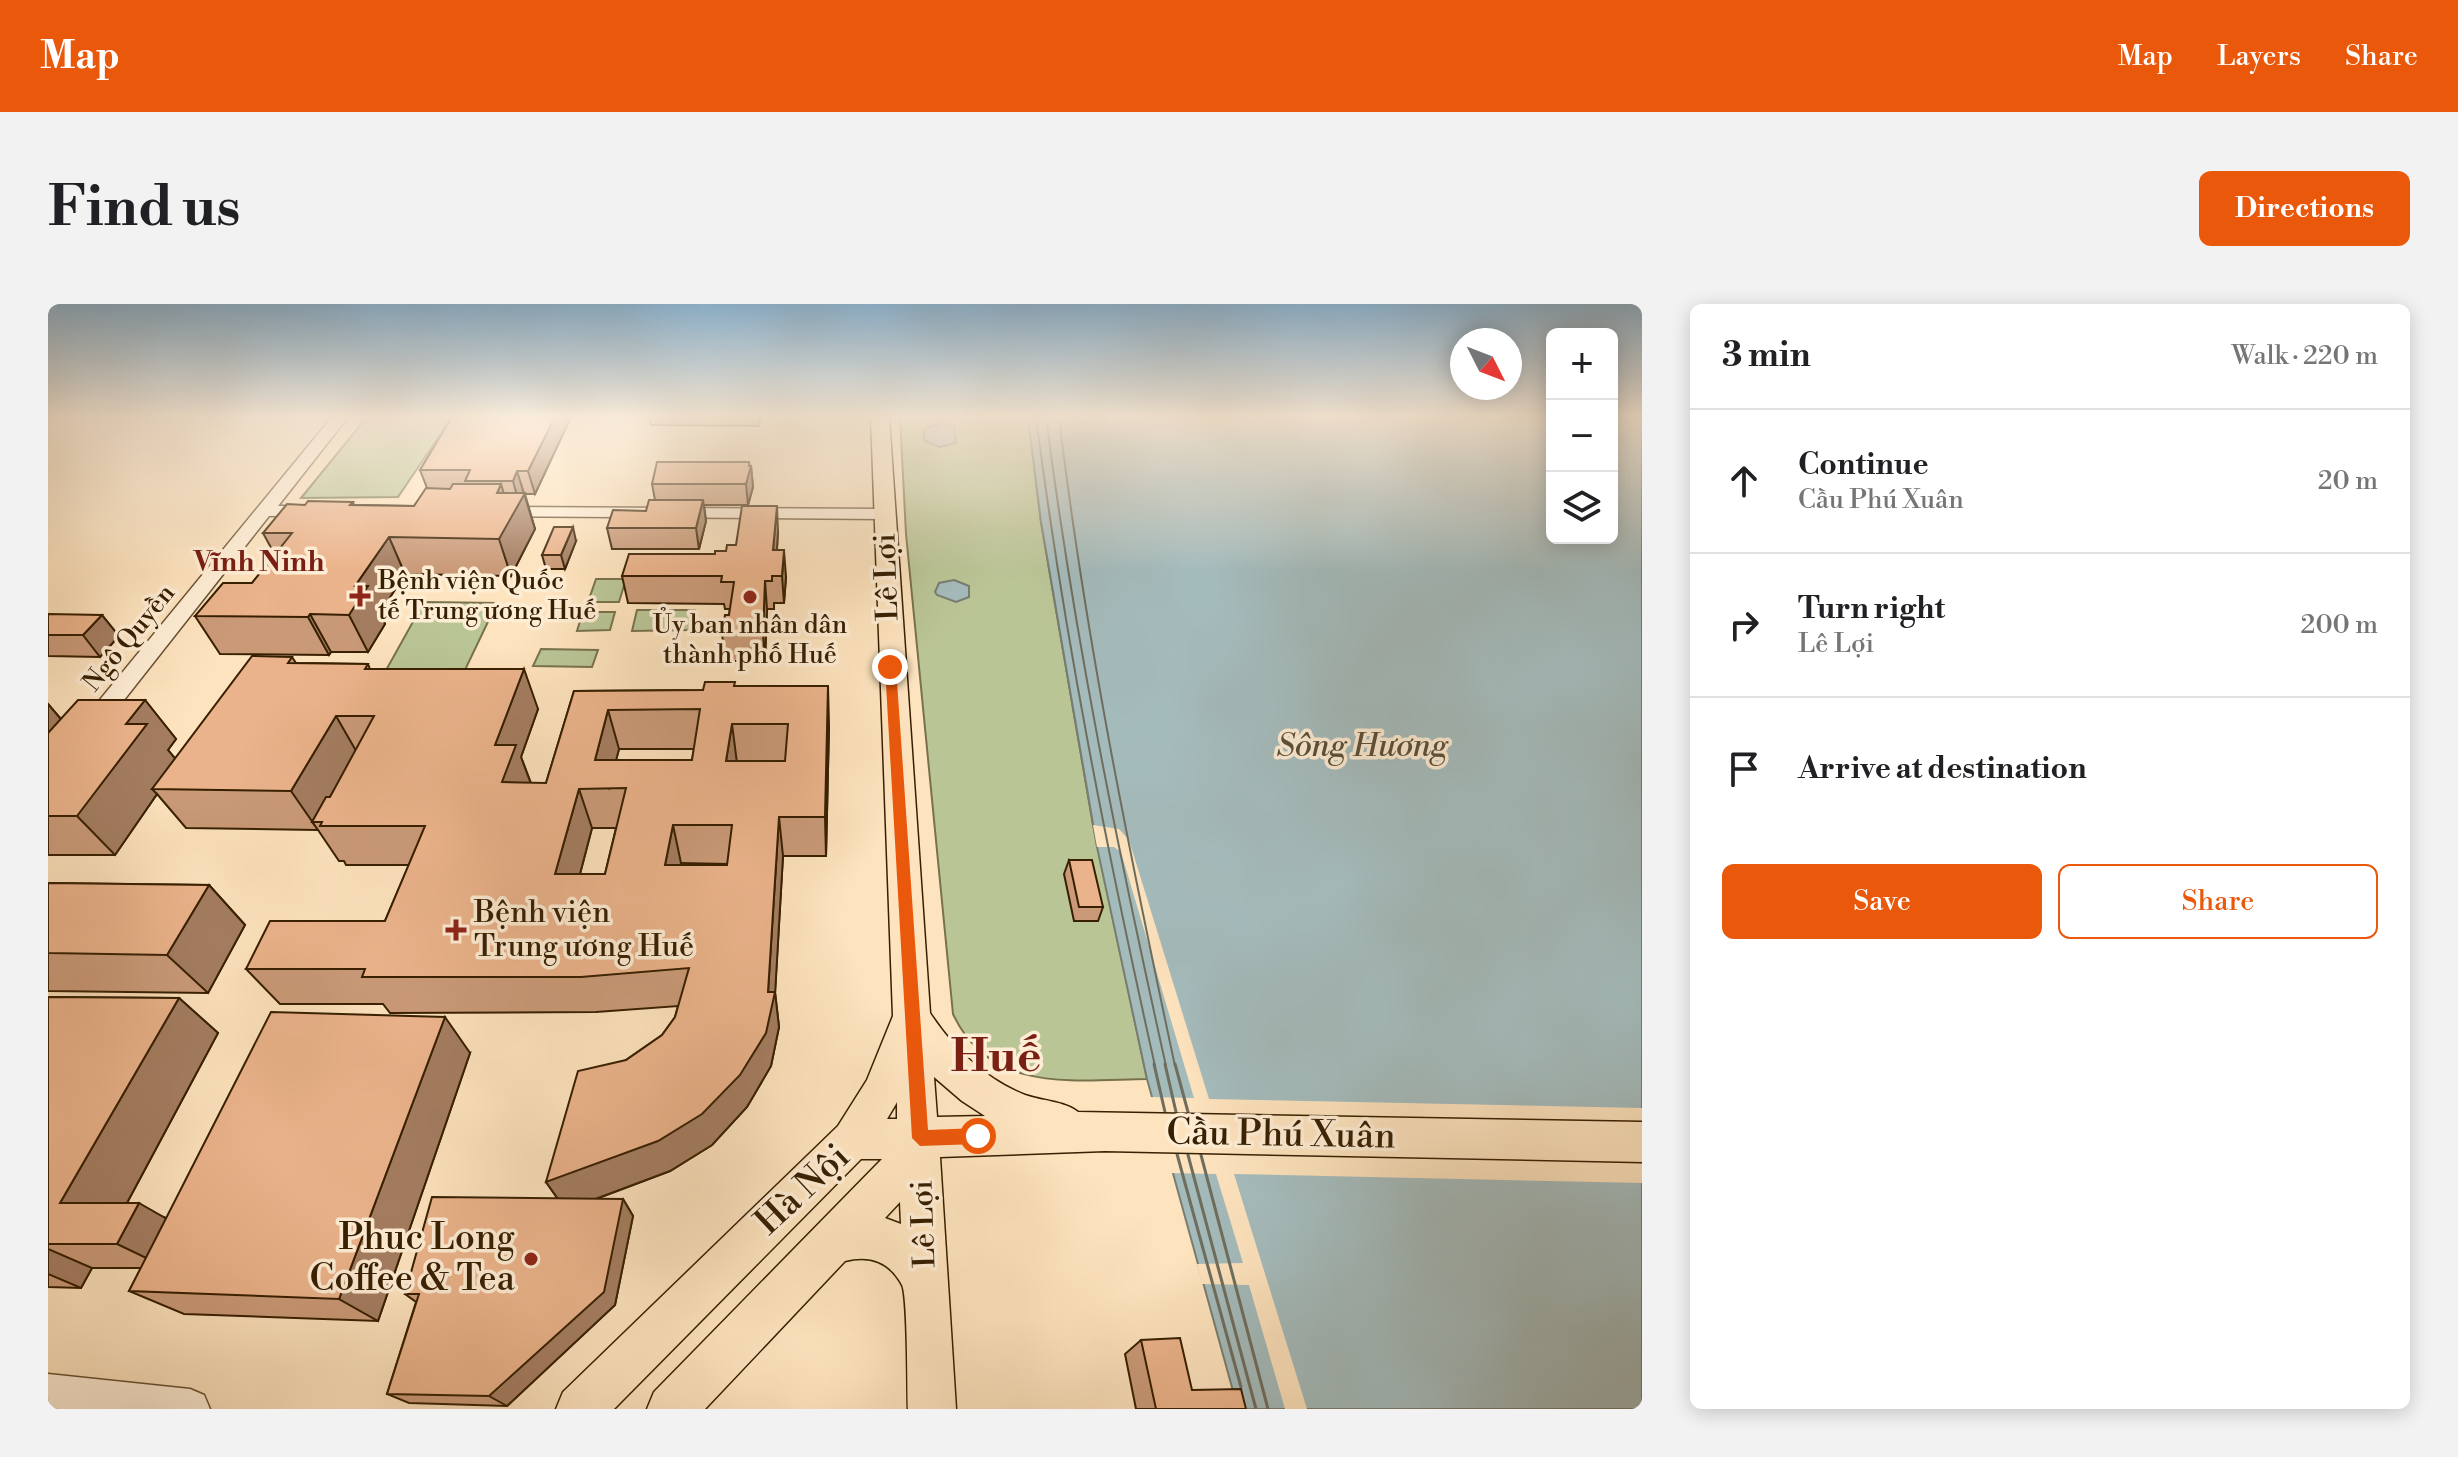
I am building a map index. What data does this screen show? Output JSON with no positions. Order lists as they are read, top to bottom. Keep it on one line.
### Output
{"streets":{"main road":["Lê Lợi","Cầu Phú Xuân","Hà Nội"],"street":["Ngô Quyền"]},"crossings":[["Lê Lợi","Cầu Phú Xuân"],["Lê Lợi","Hà Nội"],["Cầu Phú Xuân","Hà Nội"]],"districts":["Vĩnh Ninh","Huế"],"water":["Sông Hương"],"places":{"health":["Bệnh viện Quốc tế Trung ương Huế","Bệnh viện Trung ương Huế"],"other":["Ủy ban nhân dân thành phố Huế","Phuc Long Coffee & Tea"]},"north":"bottom right","page":{"header":"Map","nav":["Map","Layers","Share"],"buttons":["Directions",["Save","Share"]],"title":"Find us","heading":["3 min","Walk · 220 m"],"map_buttons":["+","−"],"list":[["Continue","Cầu Phú Xuân","20 m"],["Turn right","Lê Lợi","200 m"],"Arrive at destination"]}}
